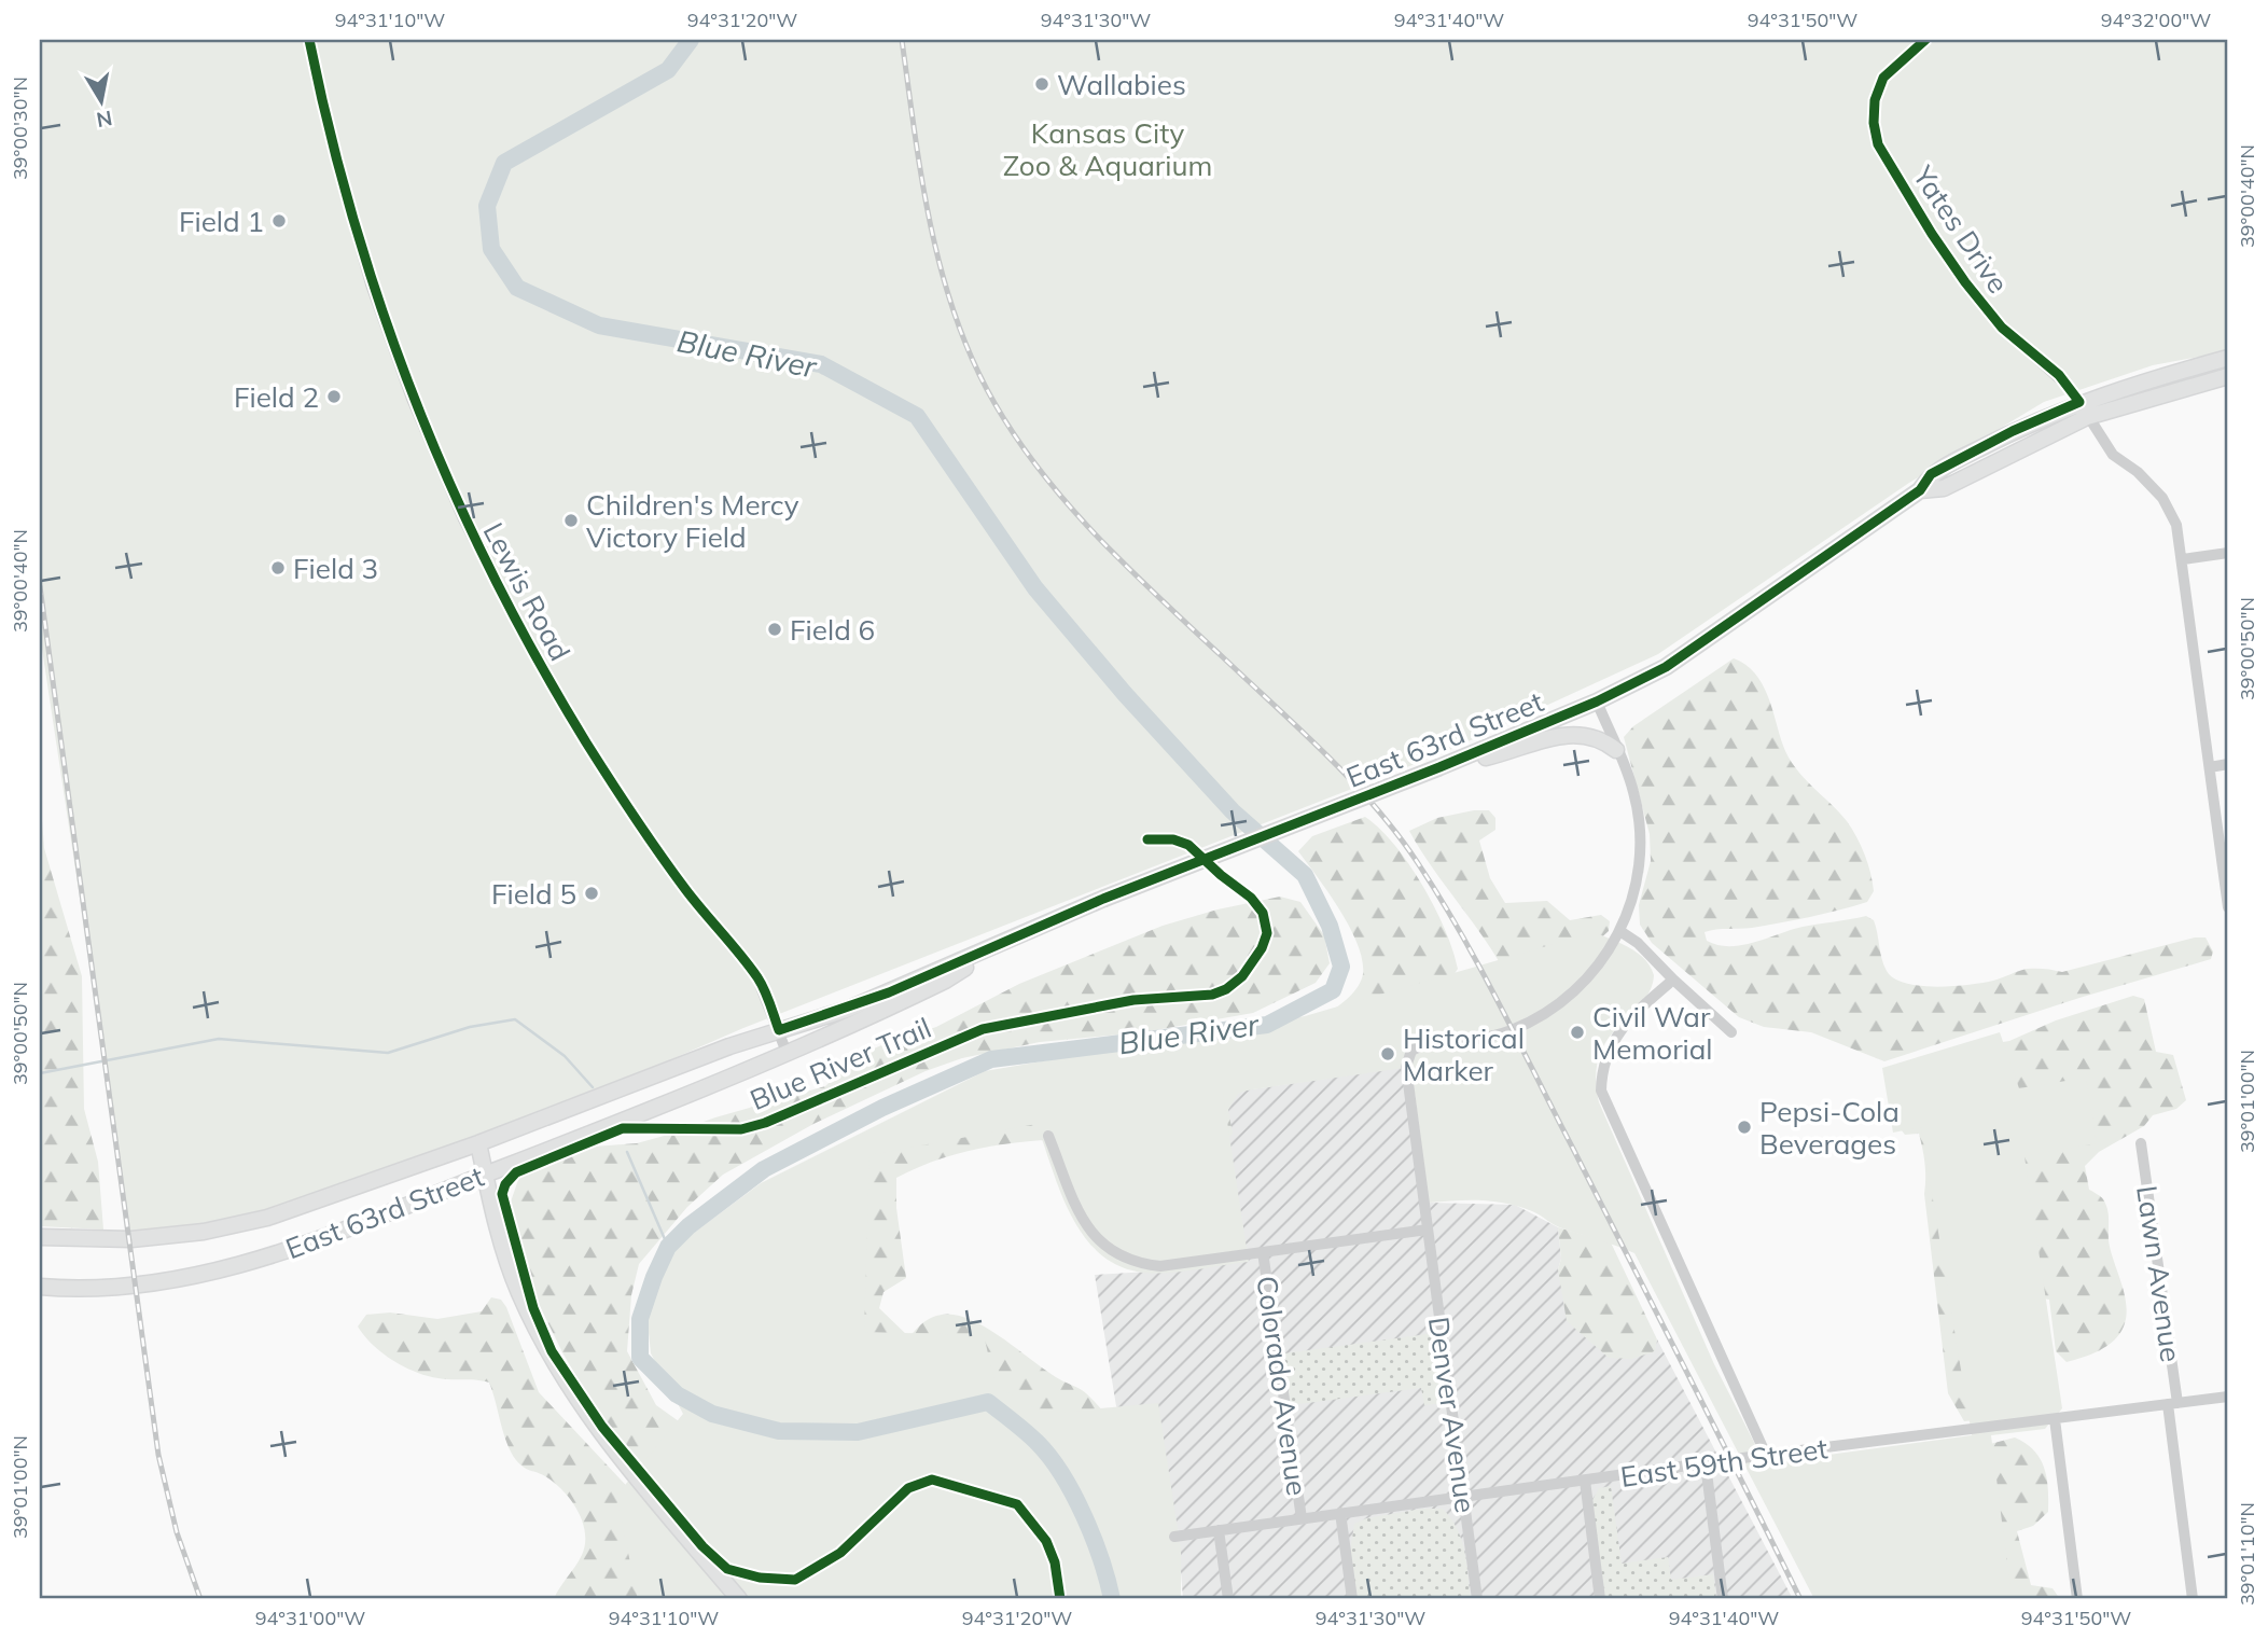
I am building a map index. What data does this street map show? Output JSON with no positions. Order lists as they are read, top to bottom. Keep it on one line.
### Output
{"streets":{"main road":["East 63rd Street"],"street":["Yates Drive","Lewis Road","Lawn Avenue","Colorado Avenue","Denver Avenue","East 59th Street"],"cycle path":["Blue River Trail"]},"crossings":[["Yates Drive","East 63rd Street"],["Lewis Road","East 63rd Street"],["Lawn Avenue","East 59th Street"],["Colorado Avenue","East 59th Street"],["Denver Avenue","East 59th Street"]],"water":["Blue River"],"parks":["Kansas City Zoo & Aquarium"],"places":["Wallabies","Field 1","Field 2","Children's Mercy Victory Field","Field 3","Field 6","Field 5","Civil War Memorial","Historical Marker","Pepsi-Cola Beverages"],"north":"bottom","coordinates":["94°31'10\"W","94°31'20\"W","94°31'30\"W","94°31'40\"W","94°31'50\"W","94°32'00\"W","39°00'30\"N","39°00'40\"N","39°00'50\"N","39°01'00\"N","39°01'10\"N","94°31'00\"W"]}
